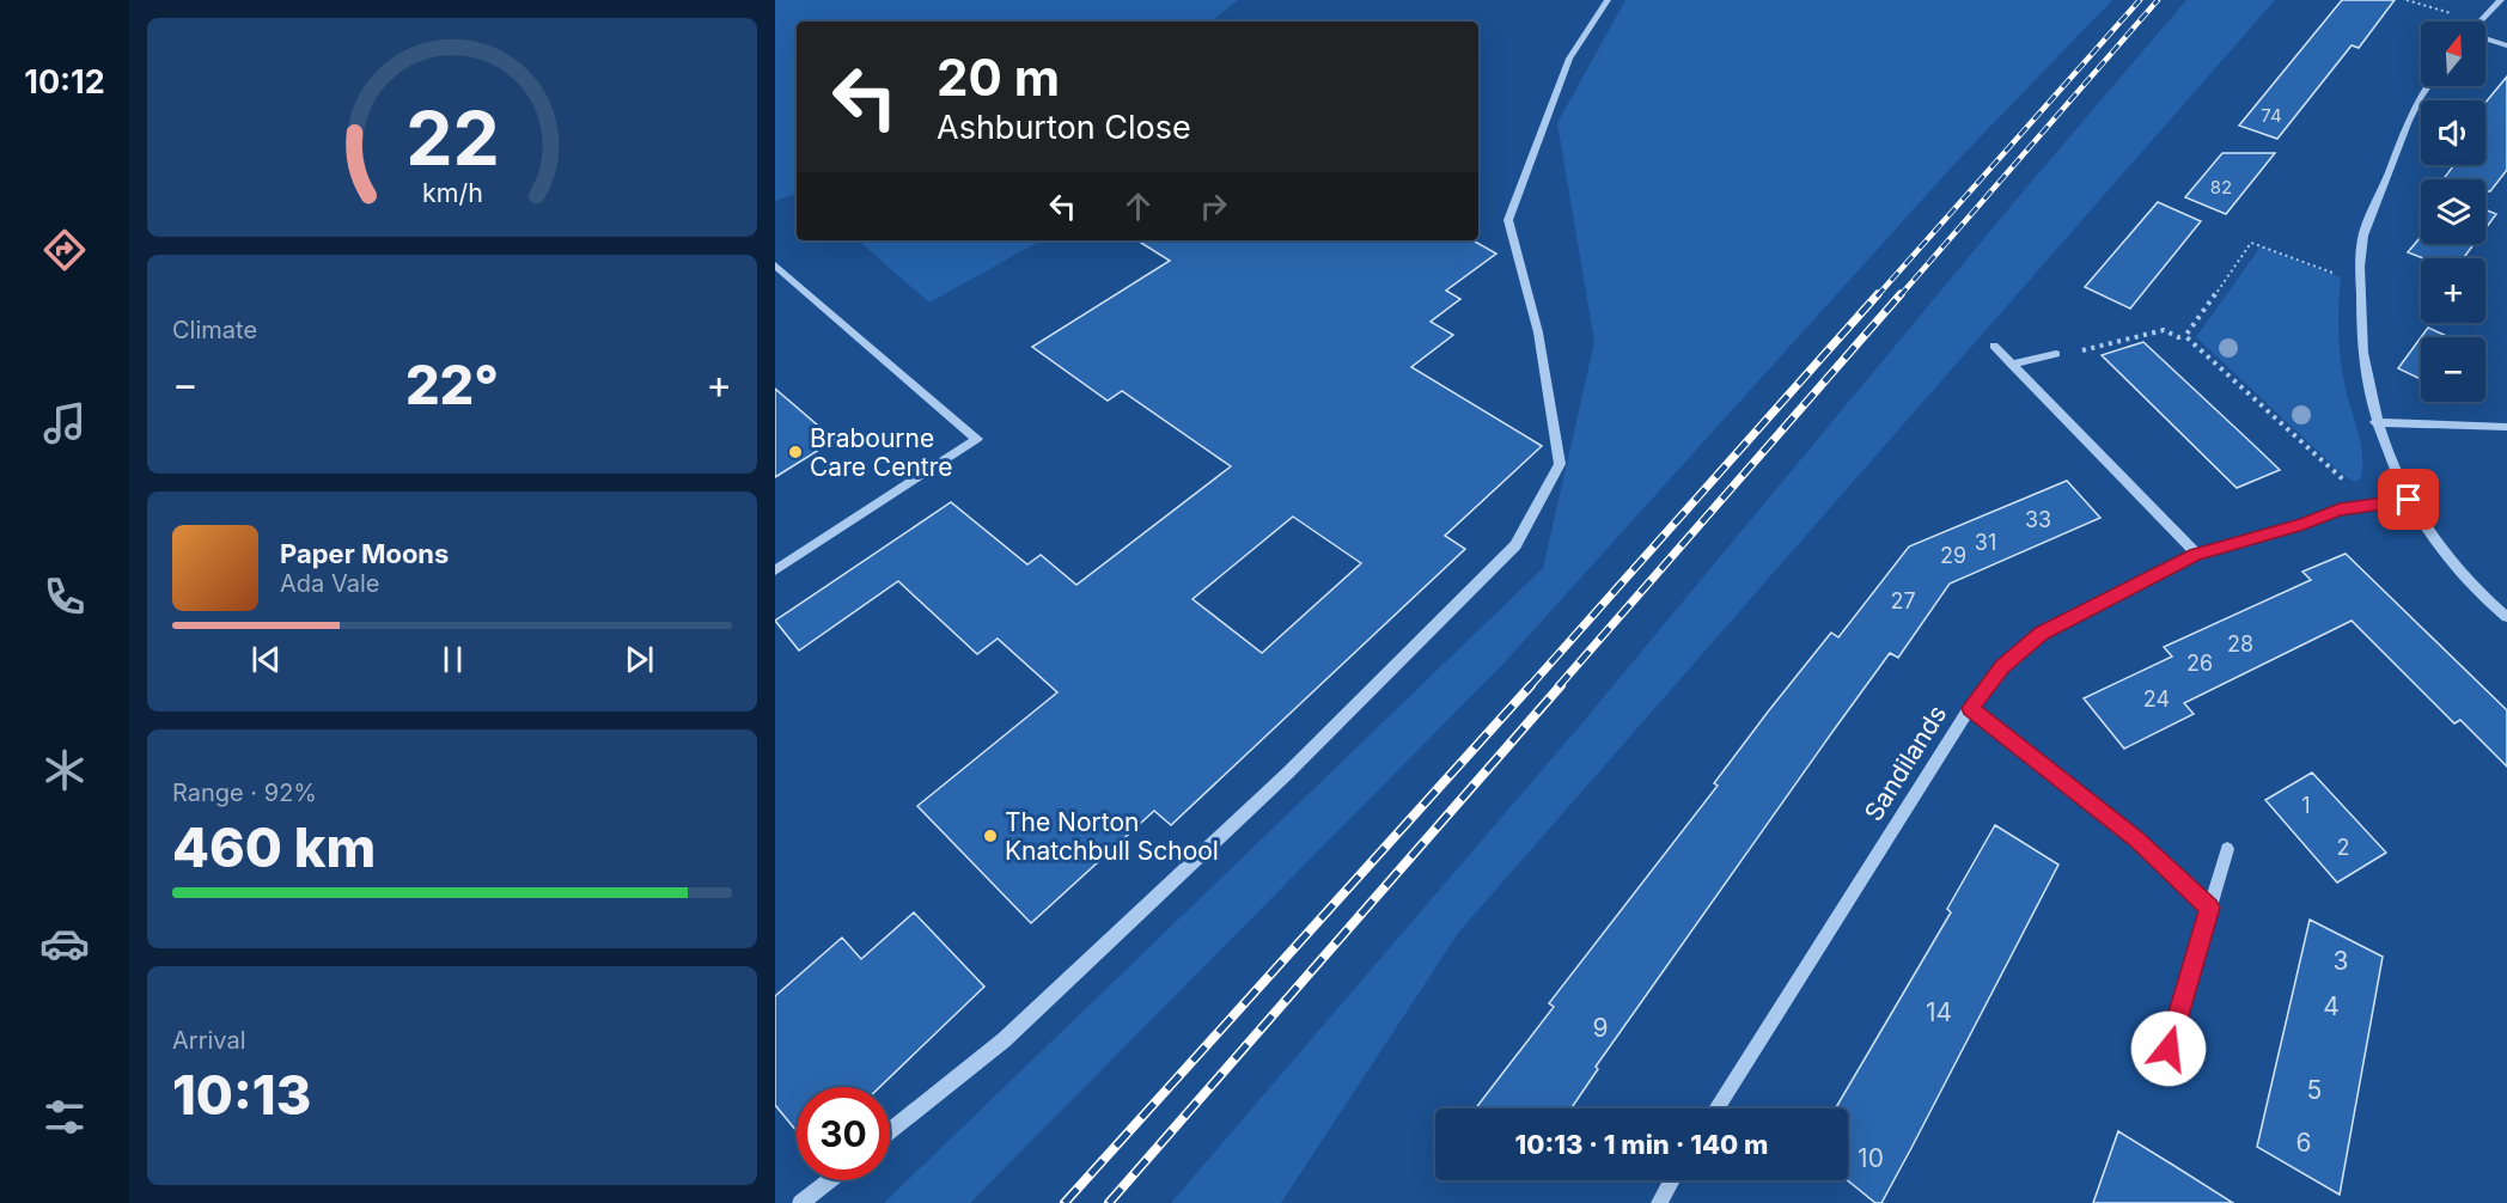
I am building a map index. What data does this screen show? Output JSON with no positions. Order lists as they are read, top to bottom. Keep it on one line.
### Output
{"streets":{"street":["Sandilands"]},"places":["Brabourne Care Centre","The Norton Knatchbull School"],"house_numbers":["74","82","33","31","29","27","28","26","24","1","2","3","4","14","9","5","6","10"],"north":"top","page":{"tabs":"10:12","map_buttons":["+","−"],"turn":["20 m","Ashburton Close"],"tile":["Climate",["Range · 92%","460 km"],["Arrival","10:13"]],"heat":["−","22°","+"],"song":["Paper Moons","Ada Vale"],"limit":"30","trip":"10:13 · 1 min · 140 m","gauge":["22","km/h"]}}
